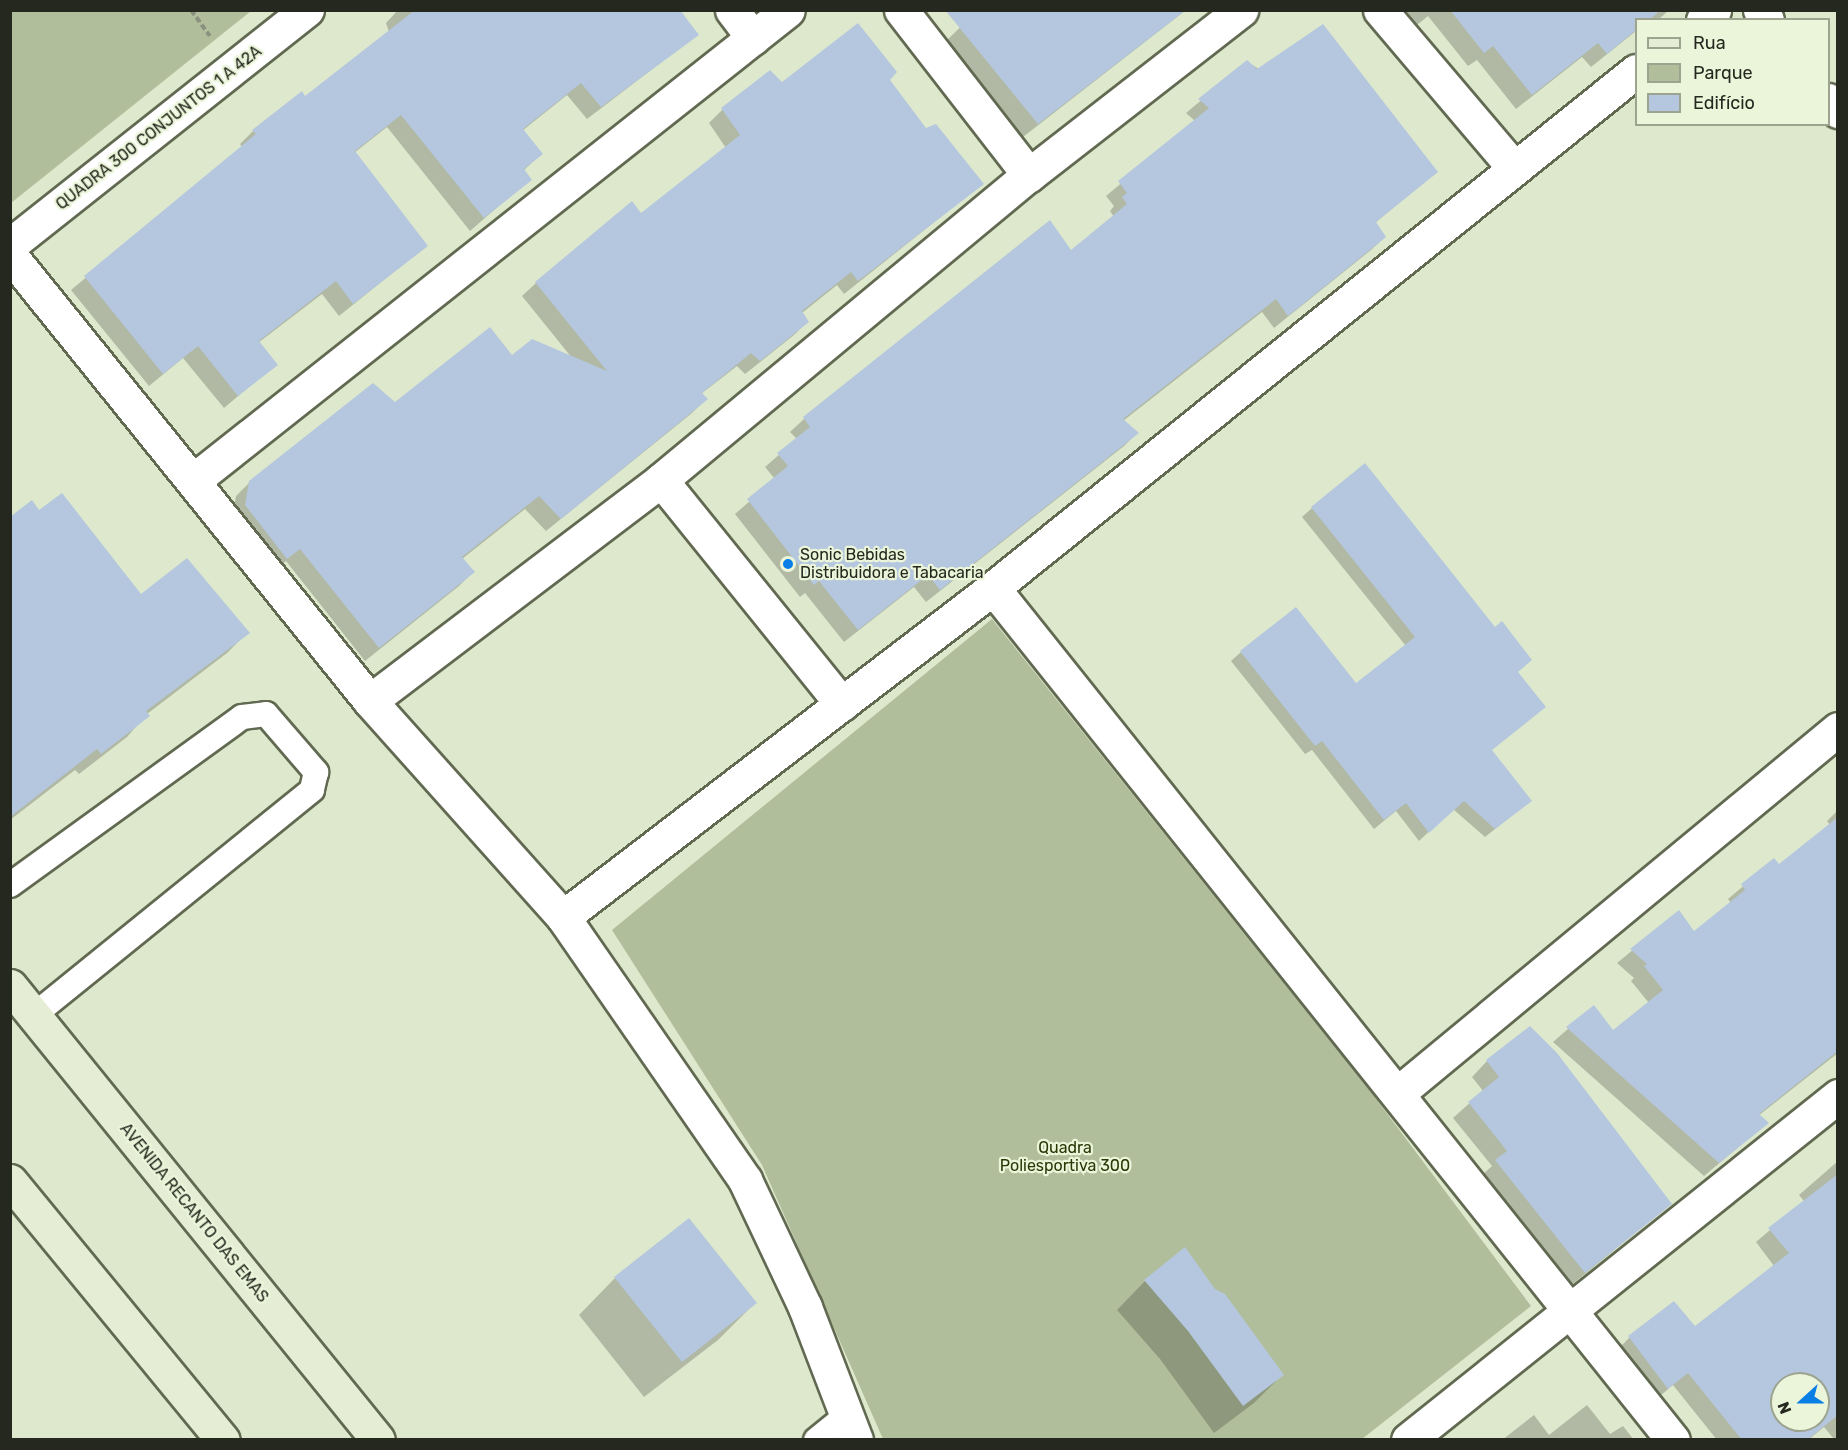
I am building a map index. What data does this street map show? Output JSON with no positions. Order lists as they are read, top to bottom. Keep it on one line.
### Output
{"streets":{"main road":["AVENIDA RECANTO DAS EMAS"],"street":["QUADRA 300 CONJUNTOS 1 A 42A"]},"parks":["Quadra Poliesportiva 300"],"places":["Sonic Bebidas Distribuidora e Tabacaria"],"legend":["Rua","Parque","Edifício"],"north":"left"}
